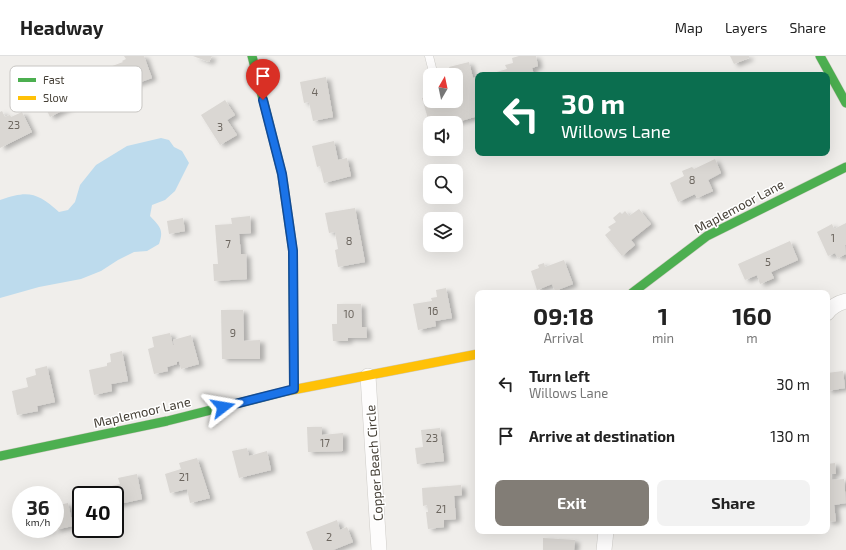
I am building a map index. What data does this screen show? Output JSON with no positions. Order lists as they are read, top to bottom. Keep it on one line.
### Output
{"streets":{"street":["Maplemoor Lane","Copper Beach Circle"]},"crossings":[["Maplemoor Lane","Copper Beach Circle"]],"house_numbers":["4","23","3","8","1","8","7","5","16","10","9","23","17","21","21","2"],"legend":["Fast","Slow"],"north":"top","page":{"header":"Headway","nav":["Map","Layers","Share"],"turn":["30 m","Willows Lane"],"eta":["09:18","Arrival","1","min","160","m"],"list":[{"name":"Turn left","note":"Willows Lane","value":"30 m"},{"name":"Arrive at destination","value":"130 m"}],"buttons":["Exit","Share"],"speed":"36 km/h","limit":"40"}}
